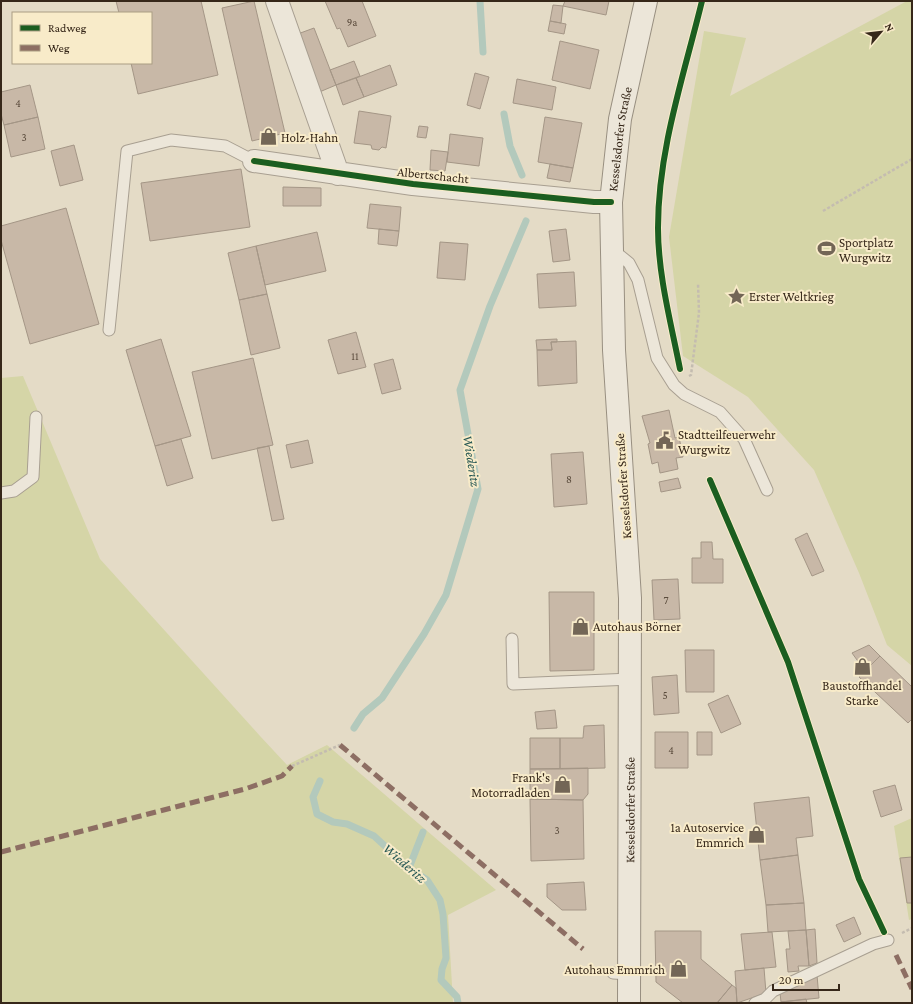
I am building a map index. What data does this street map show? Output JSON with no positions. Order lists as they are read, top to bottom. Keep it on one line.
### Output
{"streets":{"main road":["Kesselsdorfer Straße","Albertschacht"]},"crossings":[["Kesselsdorfer Straße","Albertschacht"]],"water":["Wiederitz"],"places":{"shop":["Holz-Hahn","Autohaus Börner","Baustoffhandel Starke","Frank's Motorradladen","1a Autoservice Emmrich","Autohaus Emmrich"],"sports":["Sportplatz Wurgwitz"],"place":["Erster Weltkrieg"],"public building":["Stadtteilfeuerwehr Wurgwitz"]},"house_numbers":["9a","4","3","11","8","7","5","4","3"],"legend":["Radweg","Weg"],"scale_bar":"20 m","north":"top right"}
